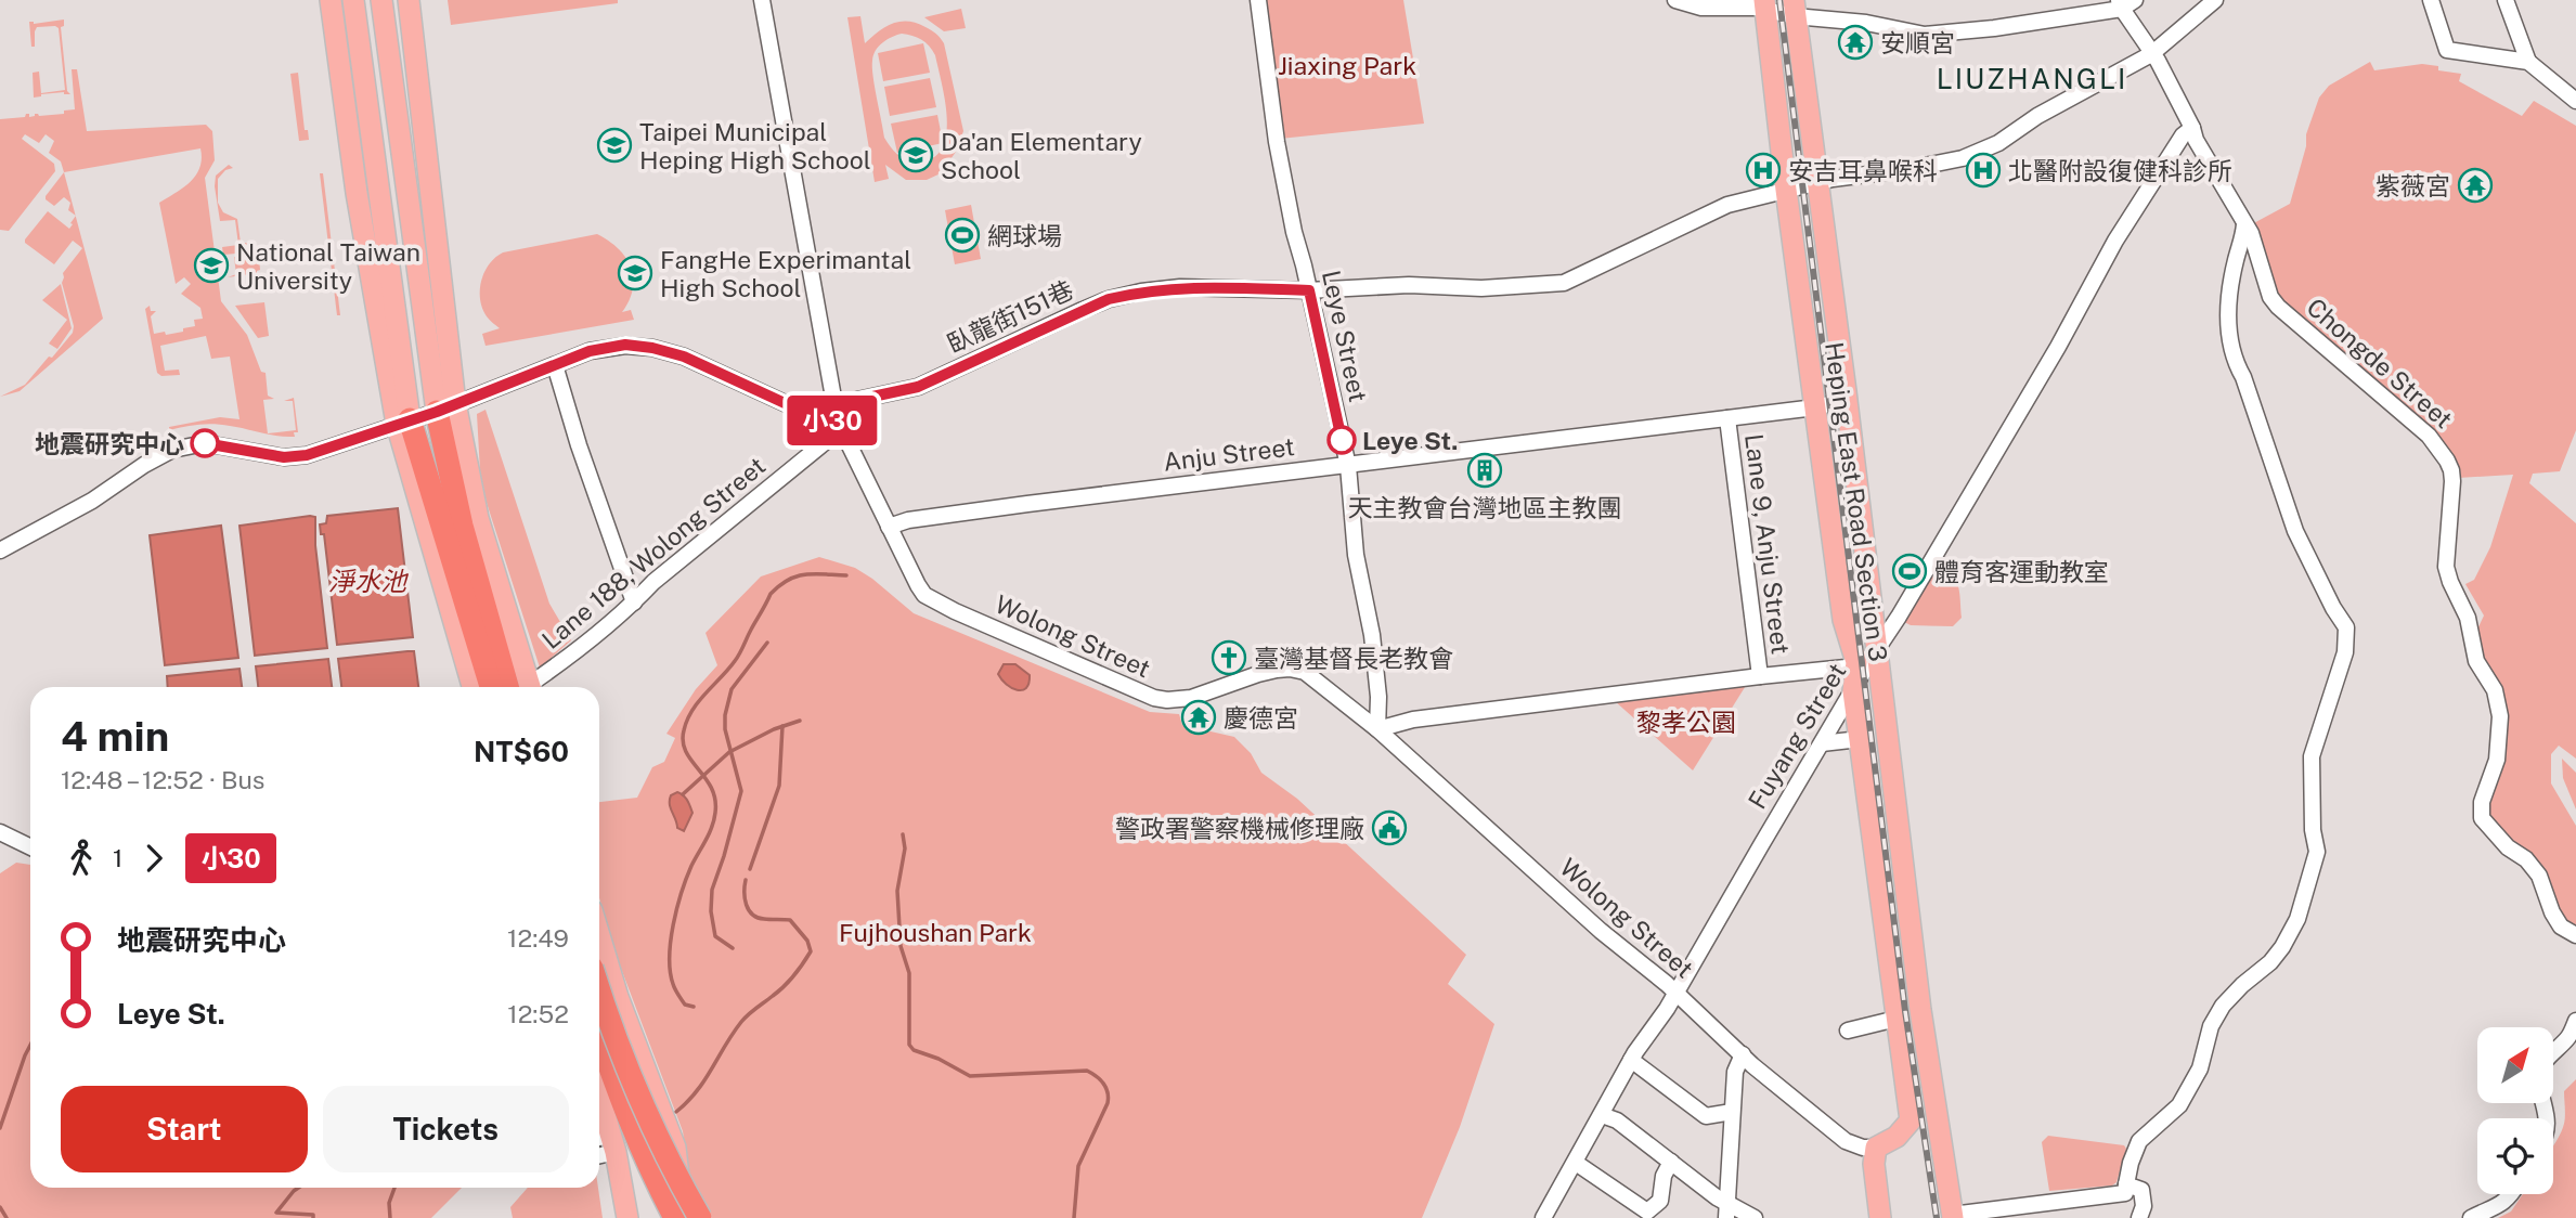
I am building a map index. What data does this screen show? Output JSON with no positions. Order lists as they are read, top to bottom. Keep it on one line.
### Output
{"streets":{"main road":["Heping East Road Section 3"],"street":["臥龍街151巷","Leye Street","Chongde Street","Anju Street","Lane 9, Anju Street","Lane 188, Wolong Street","Wolong Street","Fuyang Street"]},"crossings":[["臥龍街151巷","Leye Street"],["臥龍街151巷","Lane 188, Wolong Street"],["臥龍街151巷","Wolong Street"],["Leye Street","Anju Street"],["Leye Street","Wolong Street"],["Chongde Street","Fuyang Street"],["Anju Street","Heping East Road Section 3"],["Anju Street","Lane 9, Anju Street"],["Anju Street","Wolong Street"],["Heping East Road Section 3","Fuyang Street"],["Lane 188, Wolong Street","Wolong Street"],["Wolong Street","Fuyang Street"]],"districts":["LIUZHANGLI"],"water":["淨水池"],"parks":["Jiaxing Park","黎孝公園","Fujhoushan Park"],"places":{"temple":["安順宮","紫薇宮","慶德宮"],"school or university":["Taipei Municipal Heping High School","Da'an Elementary School","National Taiwan University","FangHe Experimantal High School"],"hospital":["安吉耳鼻喉科","北醫附設復健科診所"],"sports":["網球場","體育客運動教室"],"other":["Leye St.","地震研究中心"],"building":["天主教會台灣地區主教團"],"church":["臺灣基督長老教會"],"public building":["警政署警察機械修理廠"]},"lines":["bus line 小30"],"north":"top right","page":{"on_map":"小30","heading":["4 min","12:48 – 12:52 · Bus","NT$60"],"legs":["1","小30"],"list":[{"name":"地震研究中心","value":"12:49"},{"name":"Leye St.","value":"12:52"}],"buttons":["Start","Tickets"]}}
